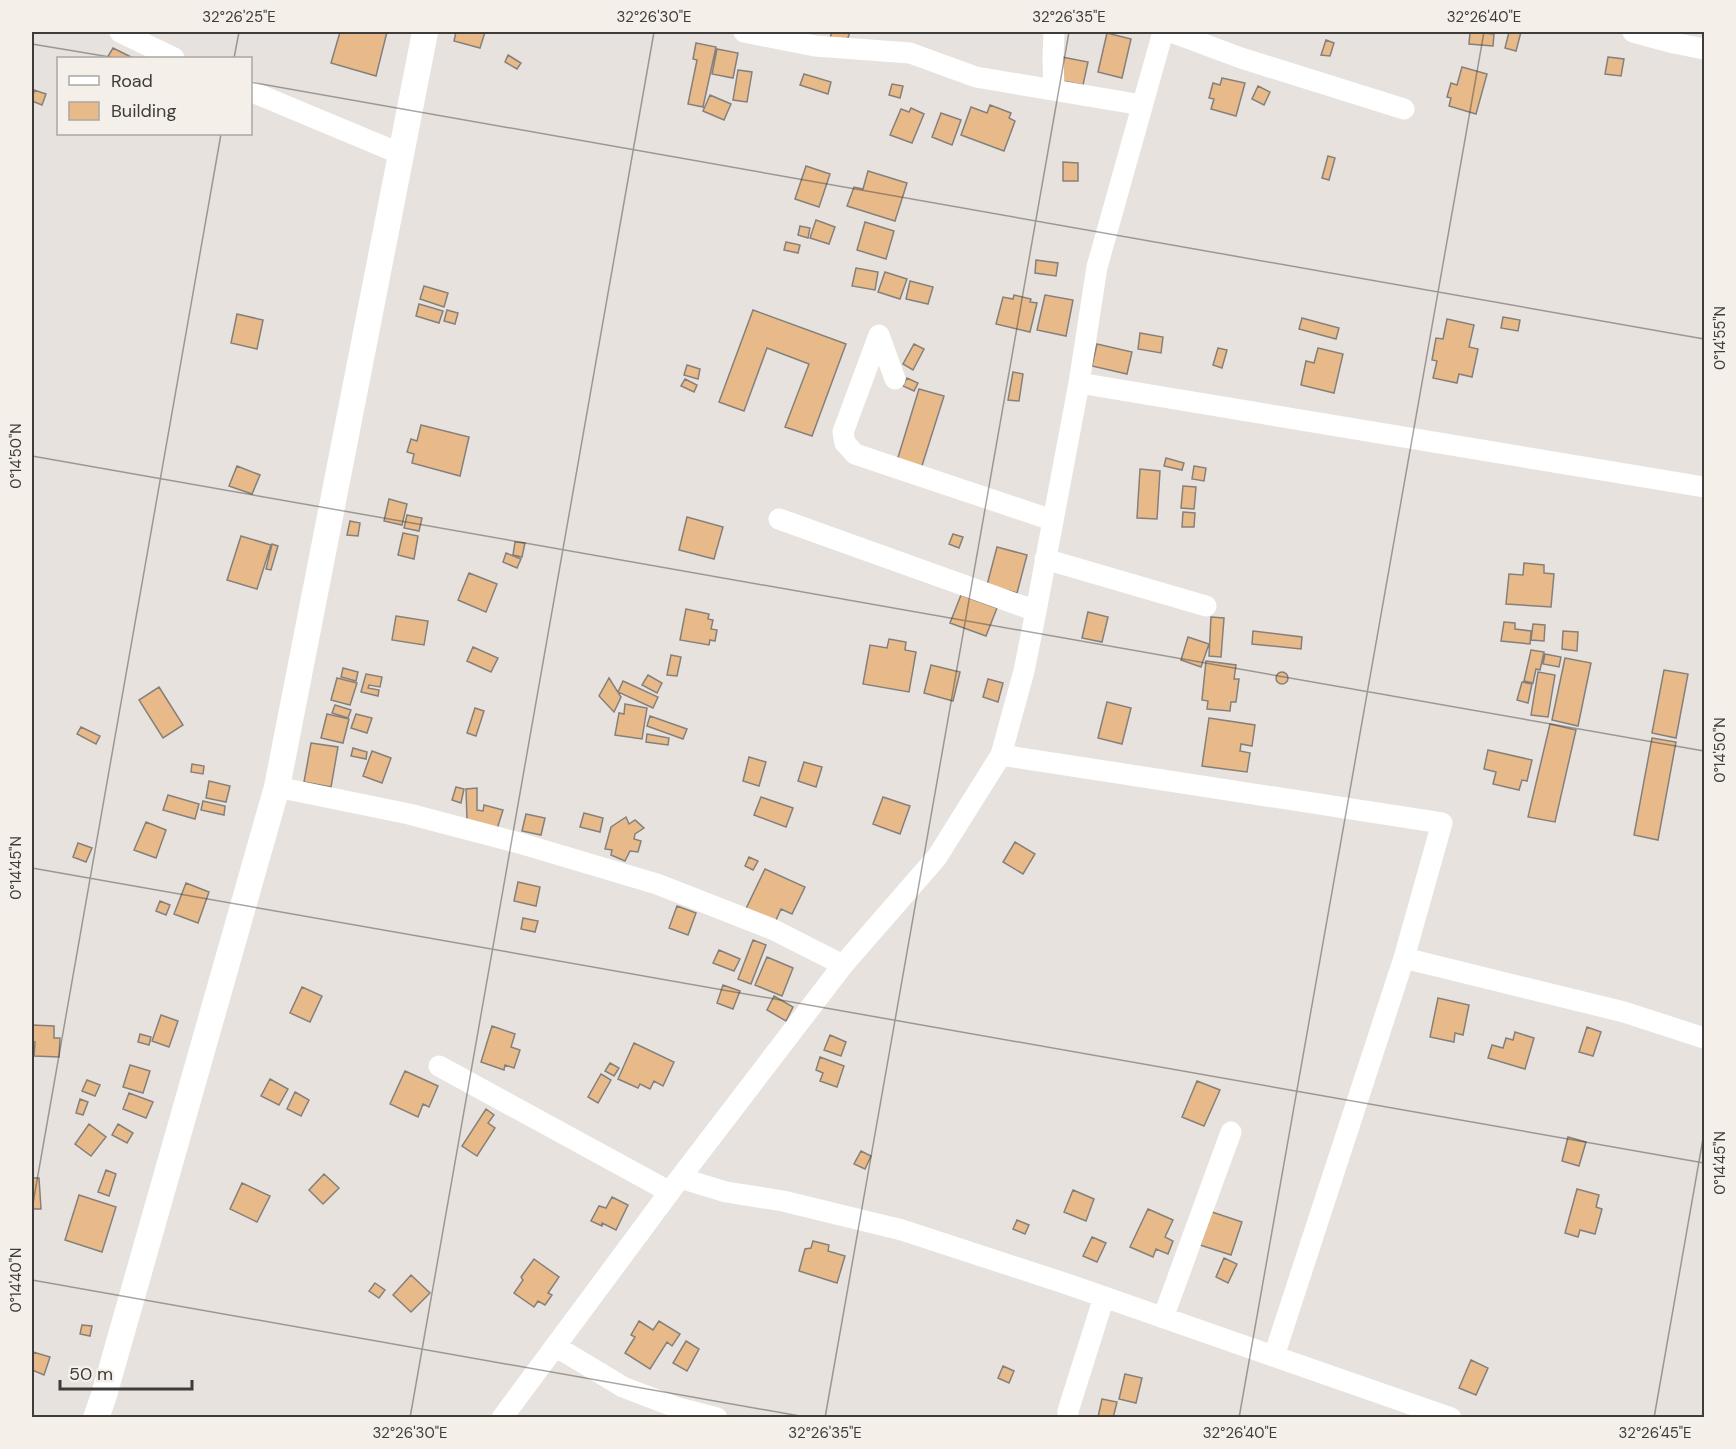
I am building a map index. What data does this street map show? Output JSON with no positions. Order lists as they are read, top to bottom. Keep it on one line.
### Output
{"legend":["Road","Building"],"scale_bar":"50 m","coordinates":["32°26'25\"E","32°26'30\"E","32°26'35\"E","32°26'40\"E","0°14'55\"N","0°14'50\"N","0°14'45\"N","0°14'40\"N","32°26'45\"E"]}
